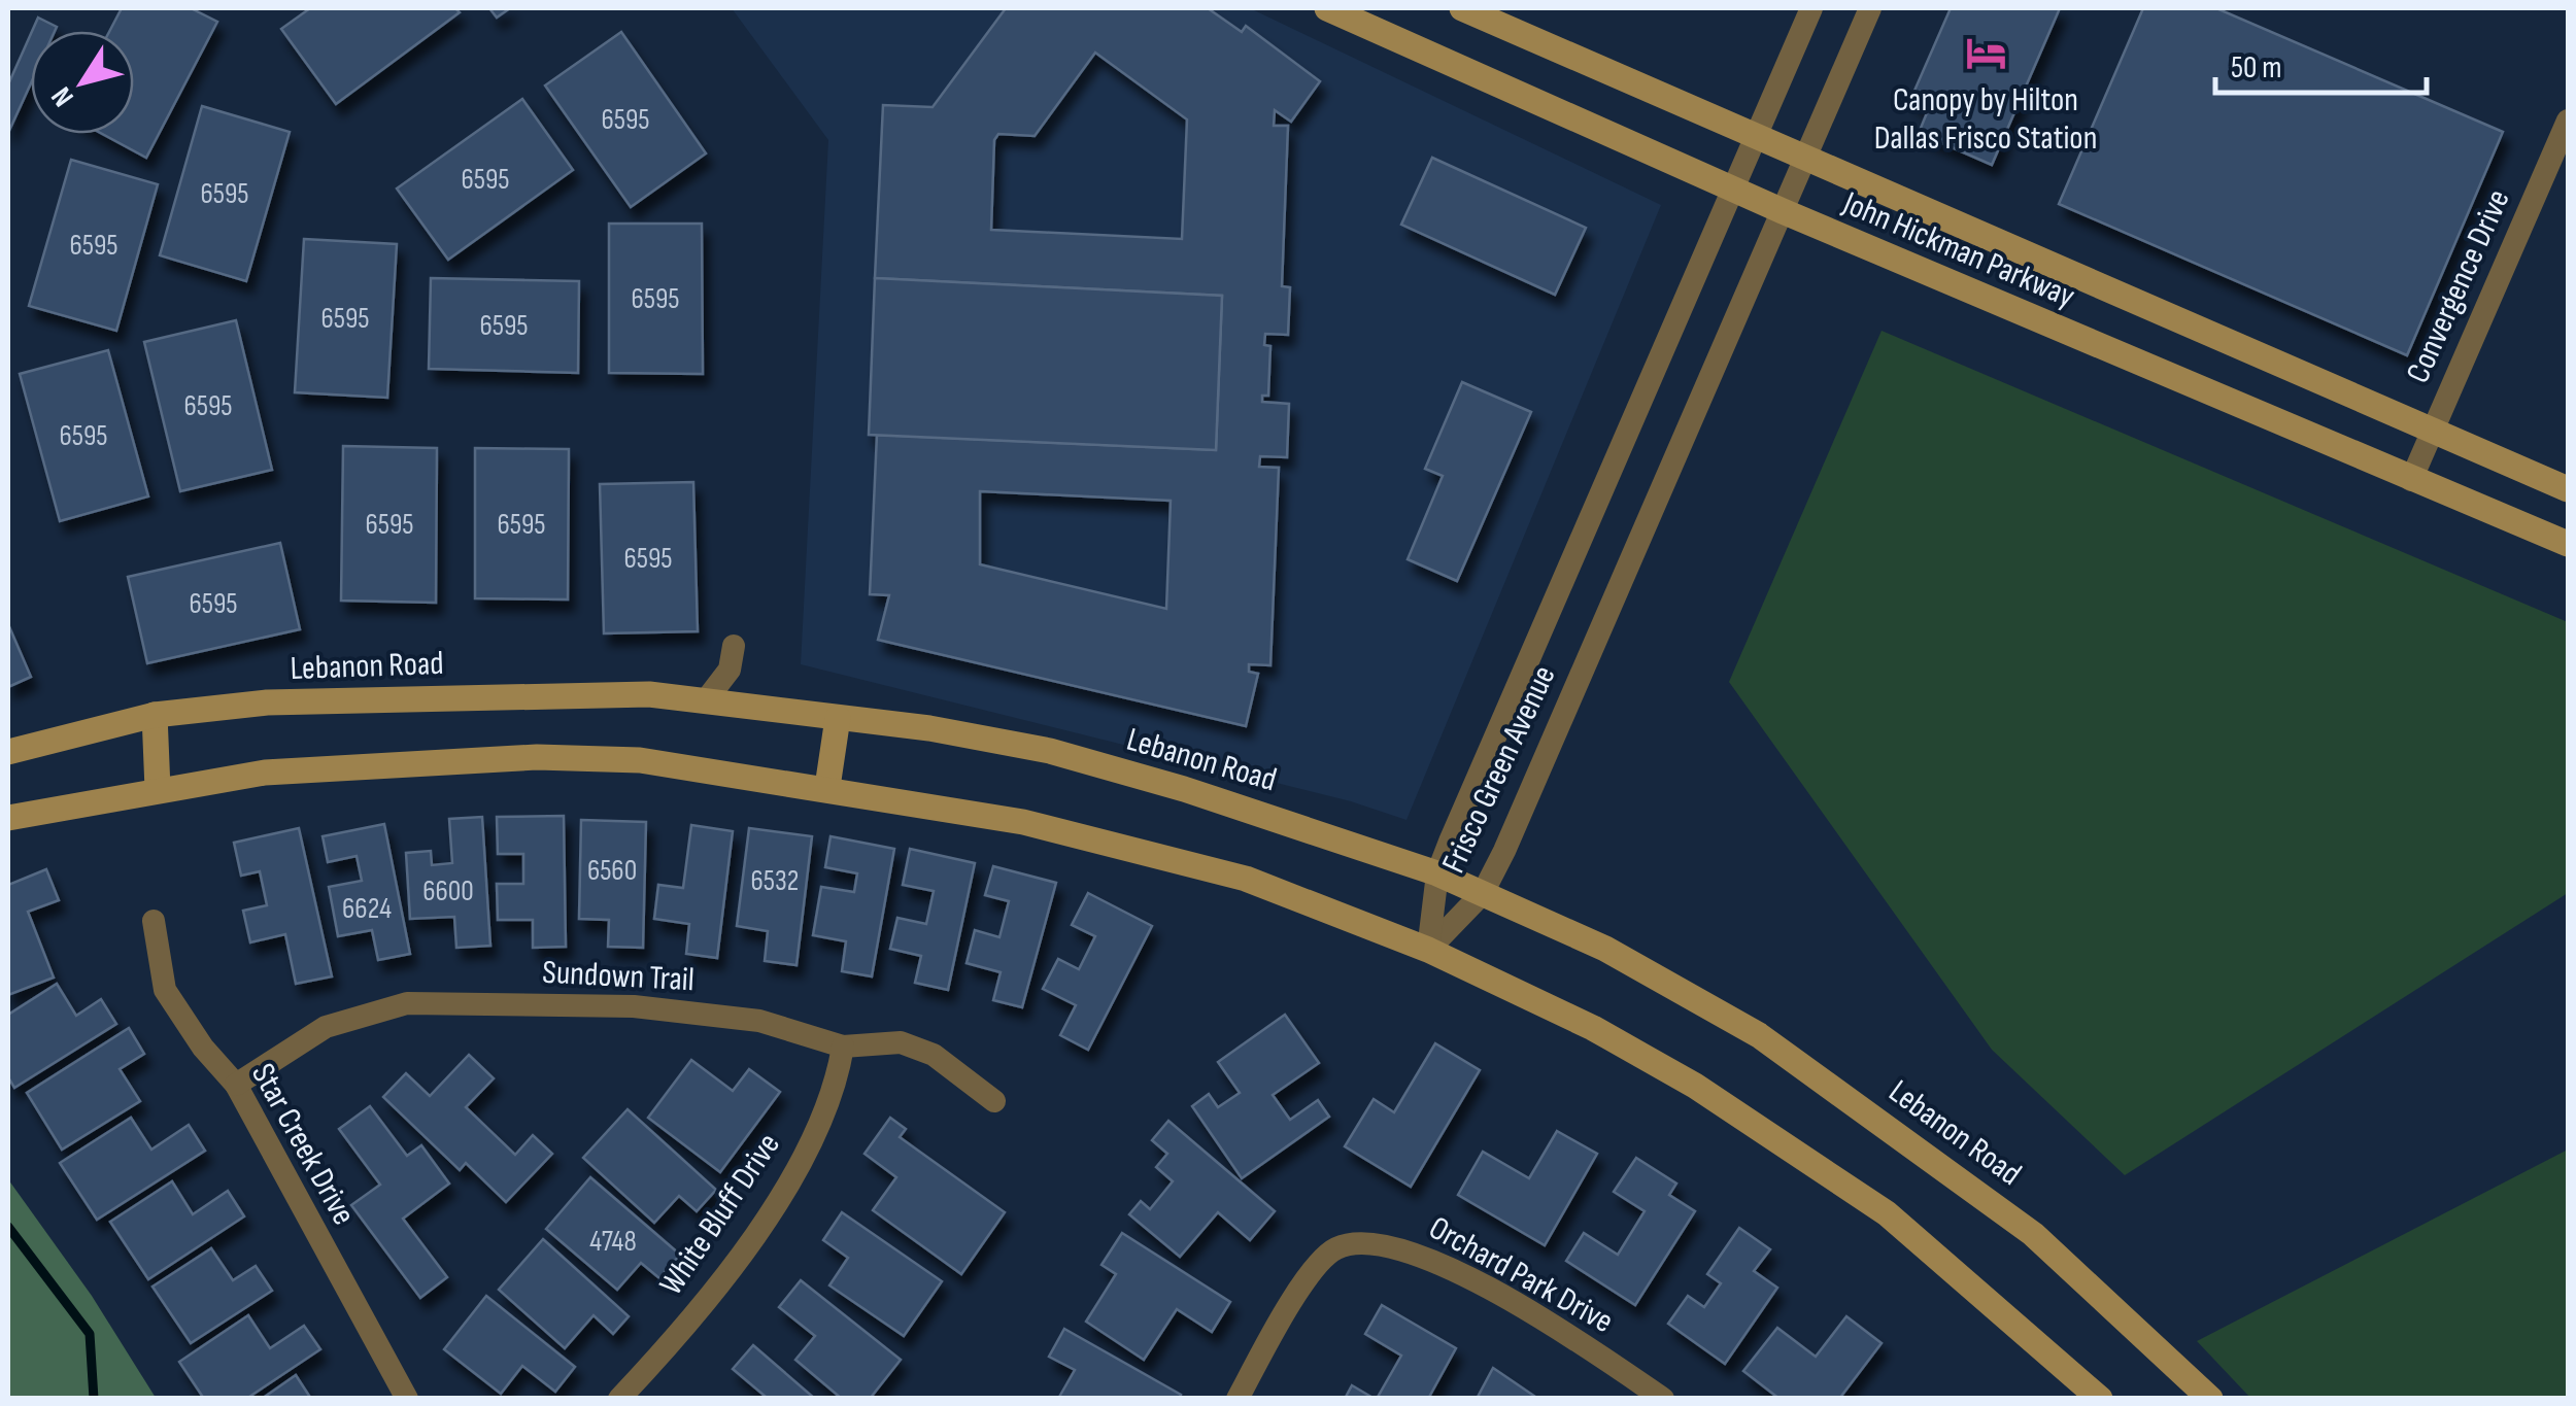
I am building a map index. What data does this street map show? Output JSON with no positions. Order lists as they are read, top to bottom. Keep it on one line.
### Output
{"streets":{"main road":["John Hickman Parkway","Lebanon Road"],"street":["Convergence Drive","Frisco Green Avenue","Sundown Trail","Star Creek Drive","White Bluff Drive","Orchard Park Drive"]},"crossings":[["John Hickman Parkway","Convergence Drive"],["John Hickman Parkway","Frisco Green Avenue"],["Lebanon Road","Frisco Green Avenue"],["Sundown Trail","Star Creek Drive"],["Sundown Trail","White Bluff Drive"]],"places":{"hotel":["Canopy by Hilton Dallas Frisco Station"]},"house_numbers":["6595","6595","6595","6595","6595","6595","6595","6595","6595","6595","6595","6595","6595","6560","6532","6600","6624","4748"],"scale_bar":"50 m","north":"bottom left"}
